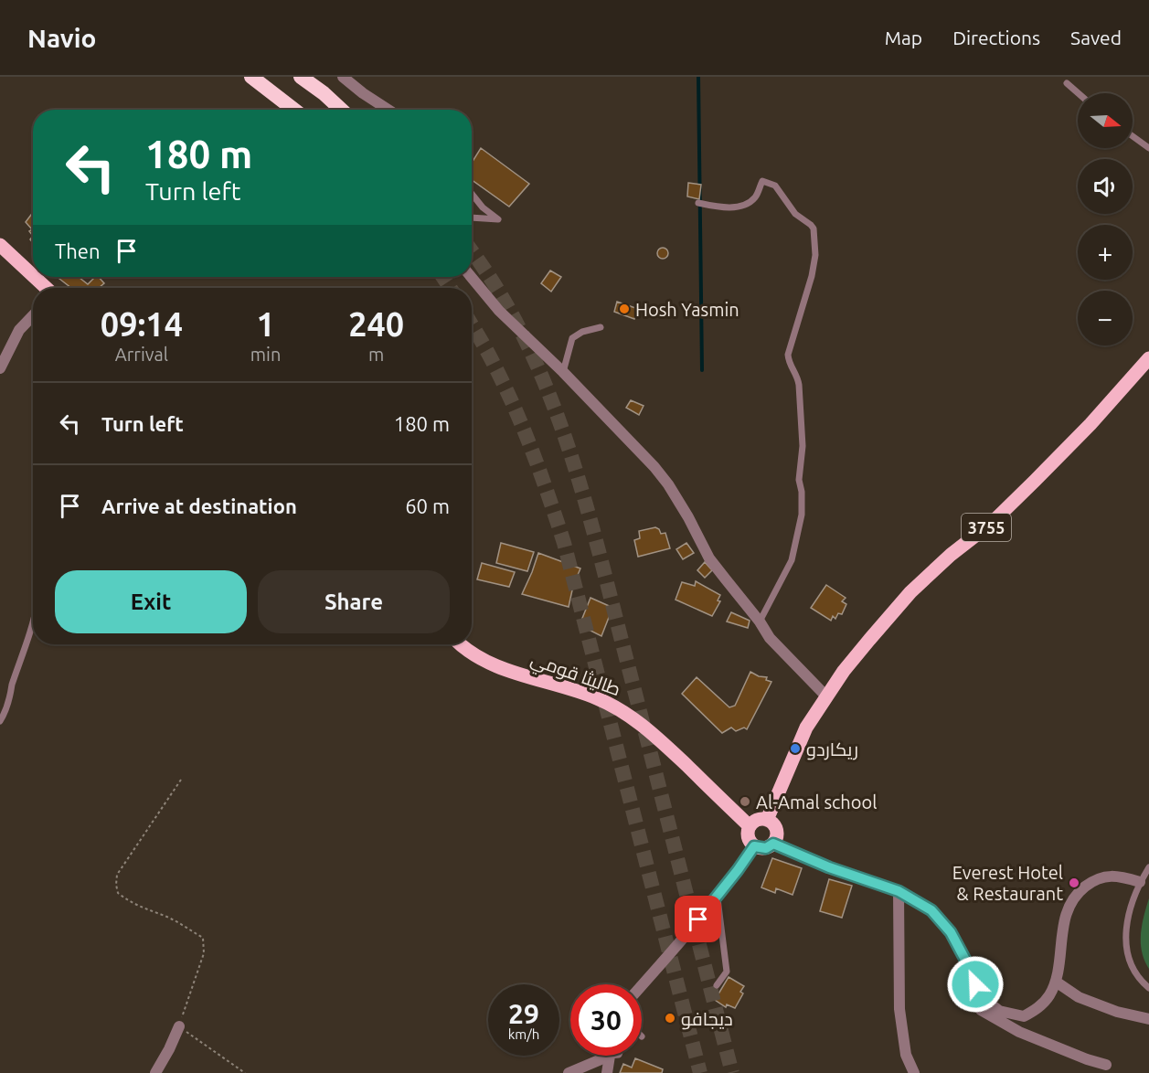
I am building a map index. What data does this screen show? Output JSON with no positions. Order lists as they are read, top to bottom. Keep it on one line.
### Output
{"streets":{"main road":["3755","طاليثا قومي"]},"crossings":[["3755","طاليثا قومي"]],"places":["Hosh Yasmin","ريكاردو","Al-Amal school","Everest Hotel & Restaurant","ديجافو"],"north":"right","page":{"header":"Navio","nav":["Map","Directions","Saved"],"map_buttons":["+","−"],"turn":["180 m","Turn left"],"then":"Then","eta":["09:14","Arrival","1","min","240","m"],"list":[{"name":"Turn left","value":"180 m"},{"name":"Arrive at destination","value":"60 m"}],"buttons":["Exit","Share"],"speed":"29 km/h","limit":"30"}}
